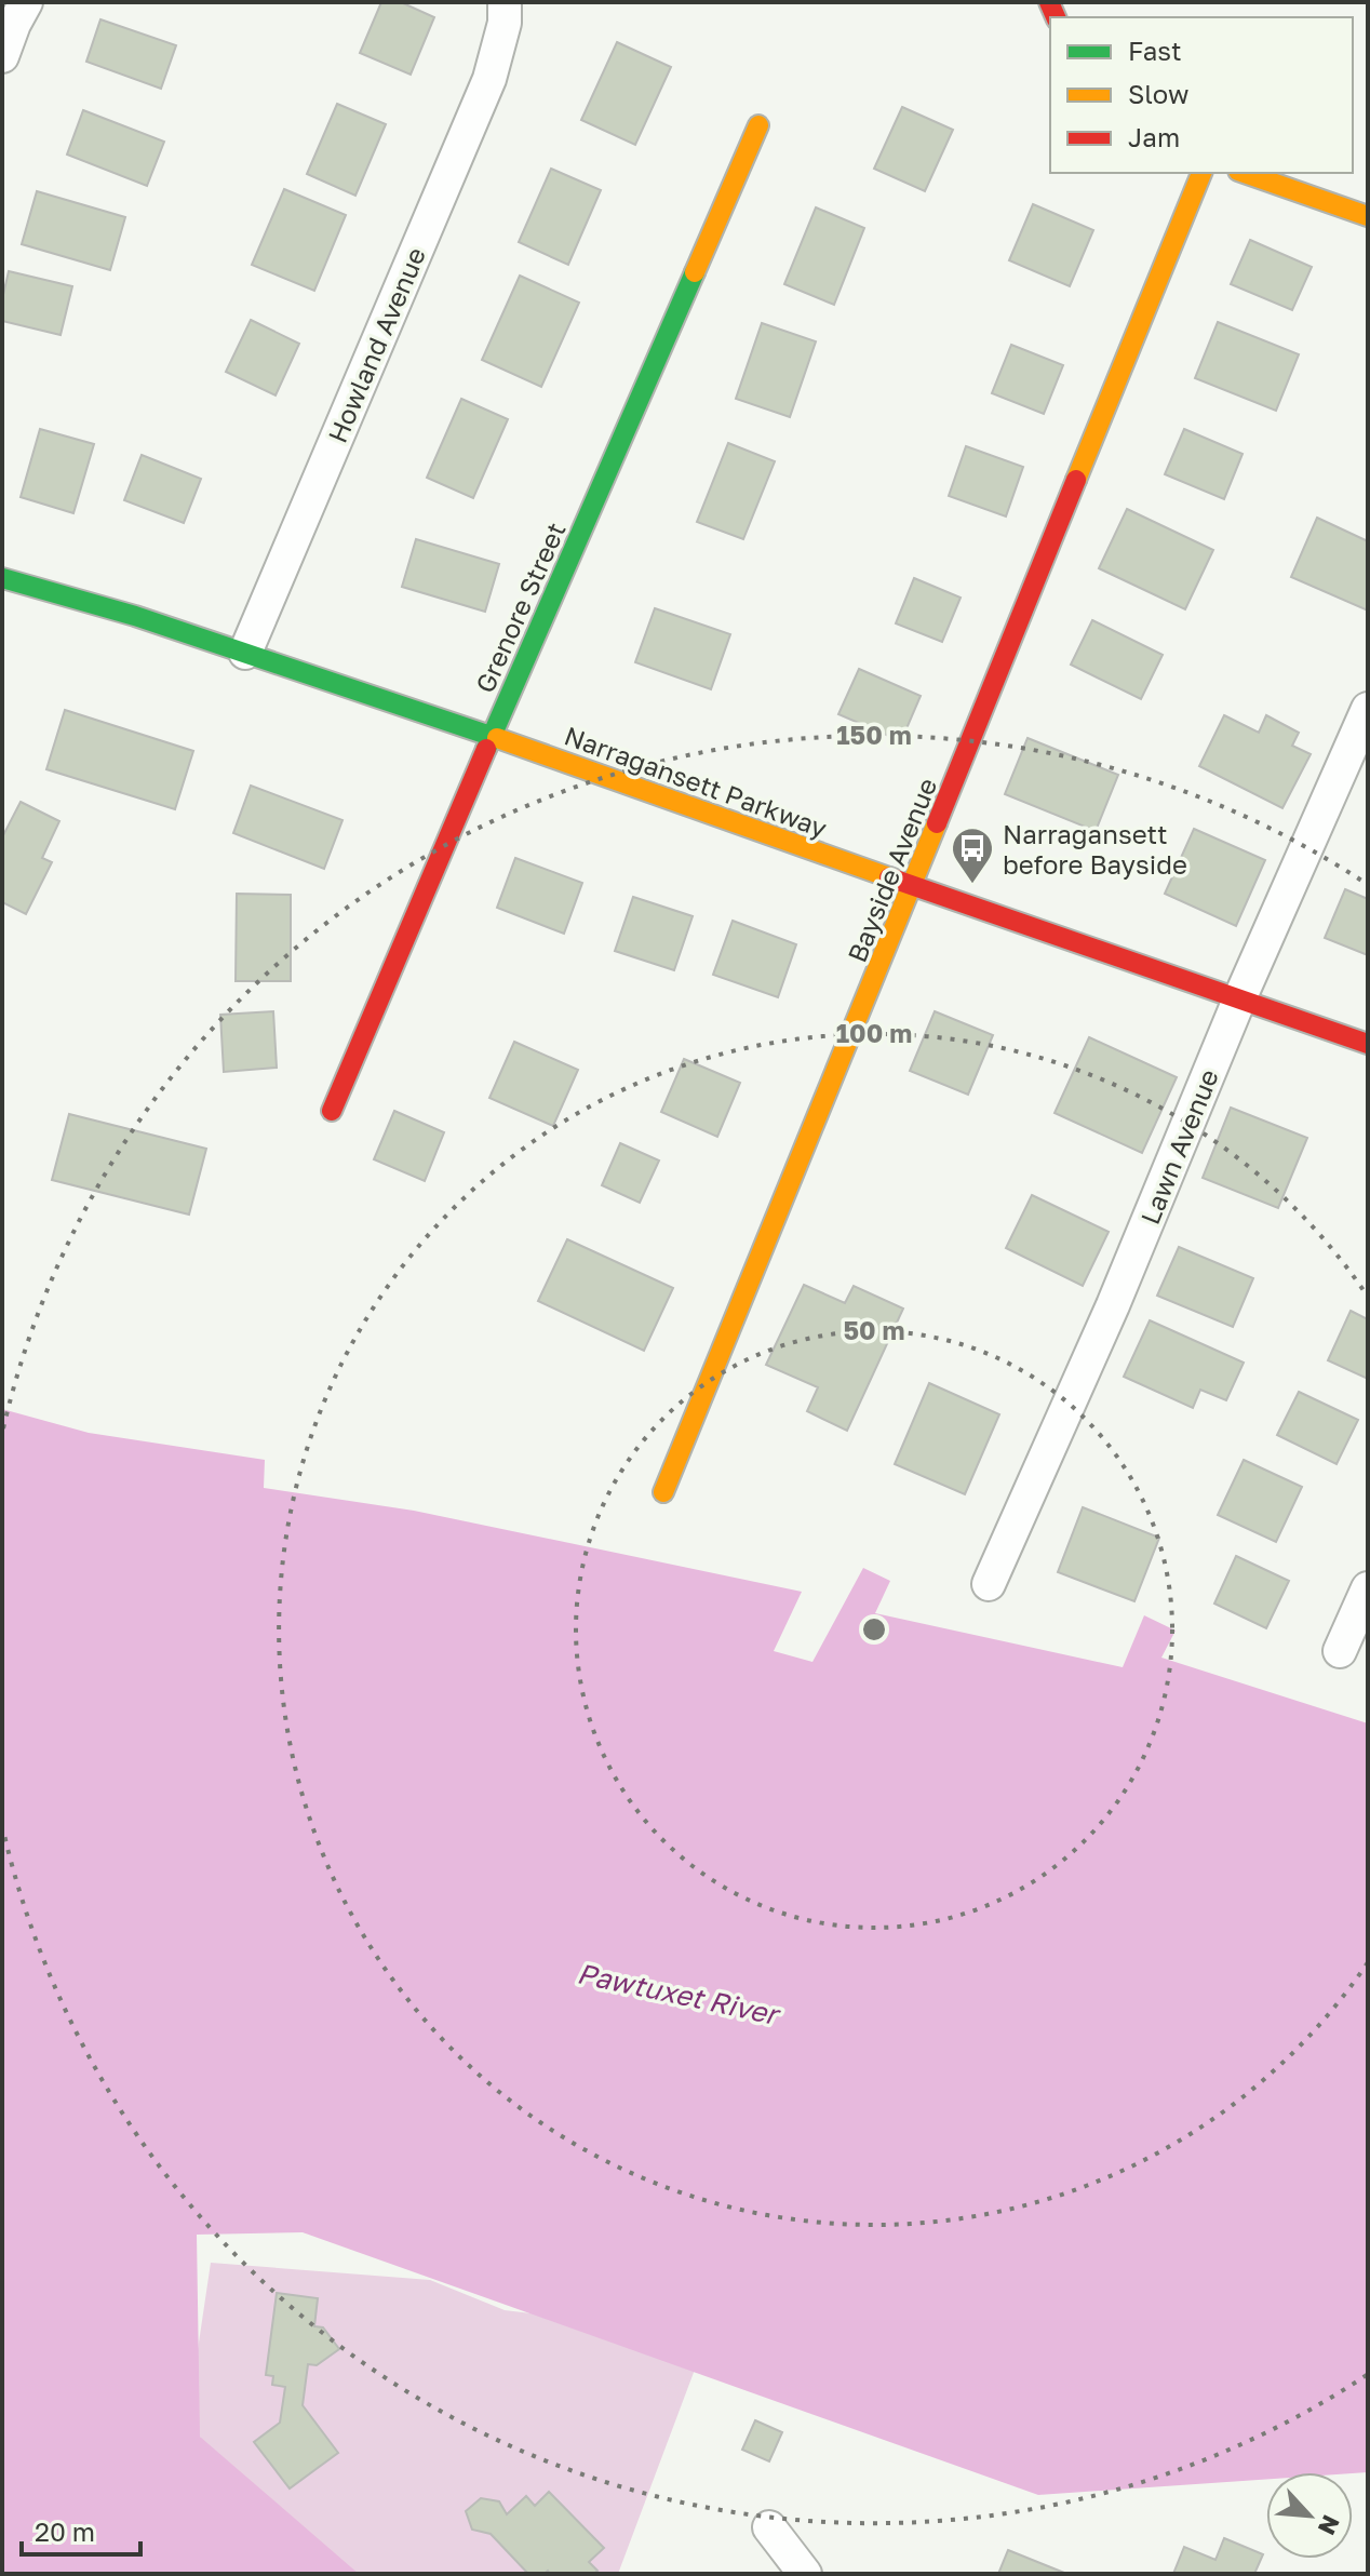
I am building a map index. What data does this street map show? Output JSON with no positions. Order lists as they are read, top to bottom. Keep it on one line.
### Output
{"streets":{"street":["Howland Avenue","Grenore Street","Narragansett Parkway","Bayside Avenue","Lawn Avenue"]},"crossings":[["Howland Avenue","Narragansett Parkway"],["Grenore Street","Narragansett Parkway"],["Narragansett Parkway","Bayside Avenue"],["Narragansett Parkway","Lawn Avenue"]],"water":["Pawtuxet River"],"places":{"bus stop":["Narragansett before Bayside"]},"legend":["Fast","Slow","Jam"],"scale_bar":"20 m","north":"bottom right","rings":["150 m","100 m","50 m"]}
